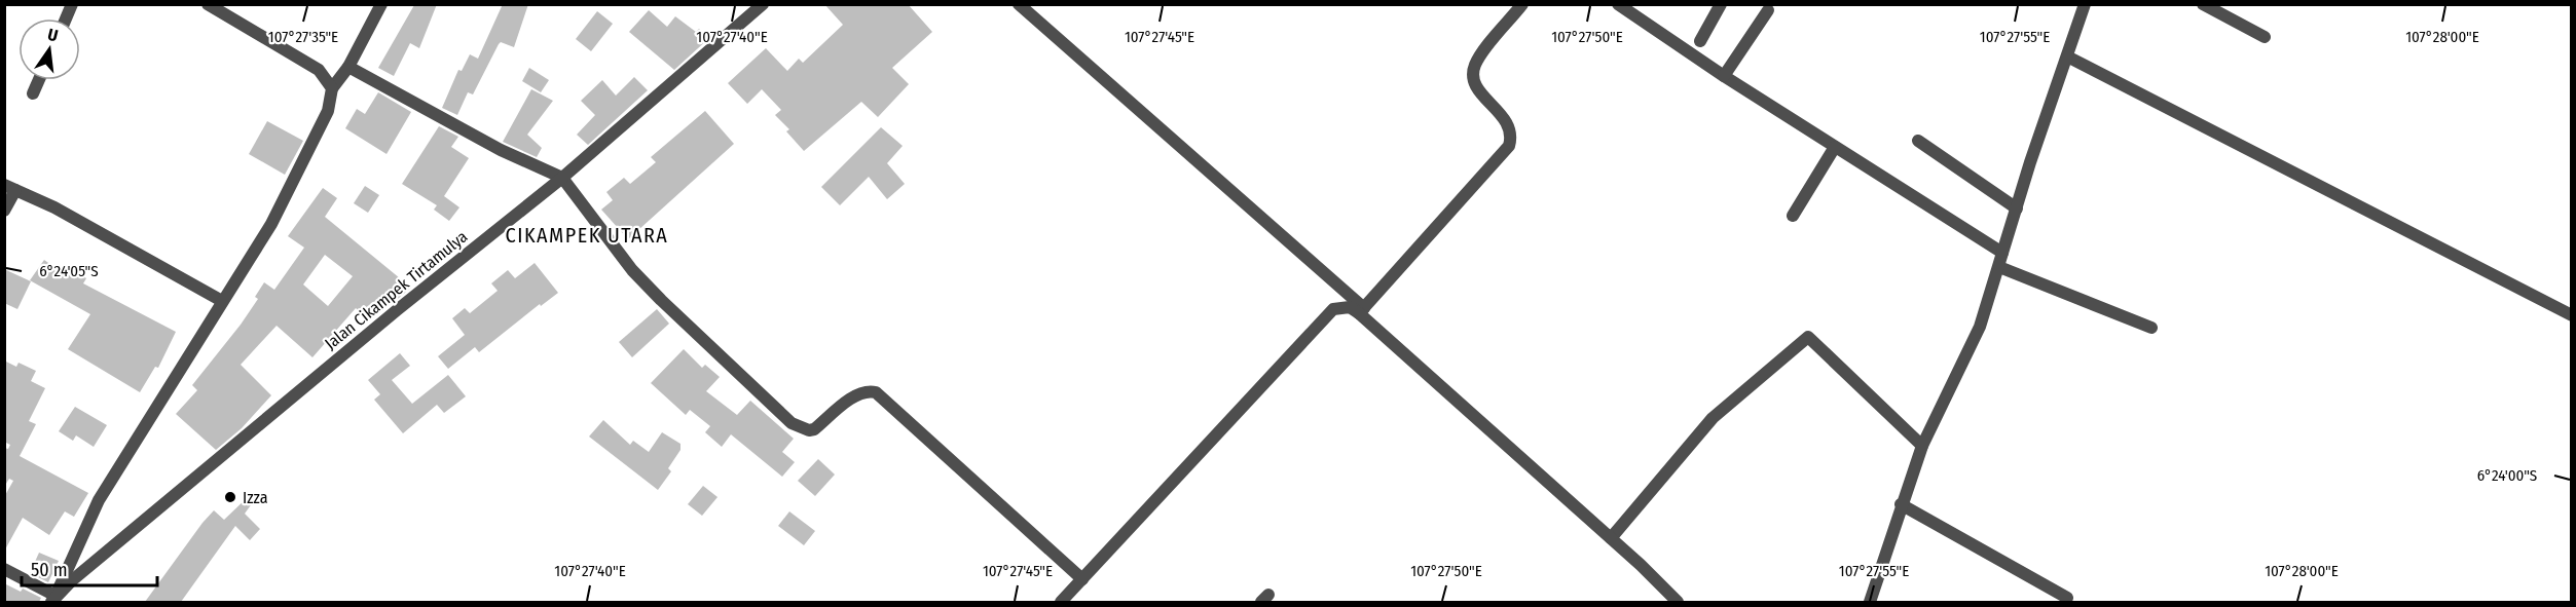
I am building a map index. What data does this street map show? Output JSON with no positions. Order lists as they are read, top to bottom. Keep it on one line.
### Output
{"streets":{"street":["Jalan Cikampek Tirtamulya"]},"districts":["CIKAMPEK UTARA"],"places":["Izza"],"scale_bar":"50 m","north":"top","coordinates":["107°27'35\"E","107°27'40\"E","107°27'45\"E","107°27'50\"E","107°27'55\"E","107°28'00\"E","6°24'05\"S","6°24'00\"S"]}
